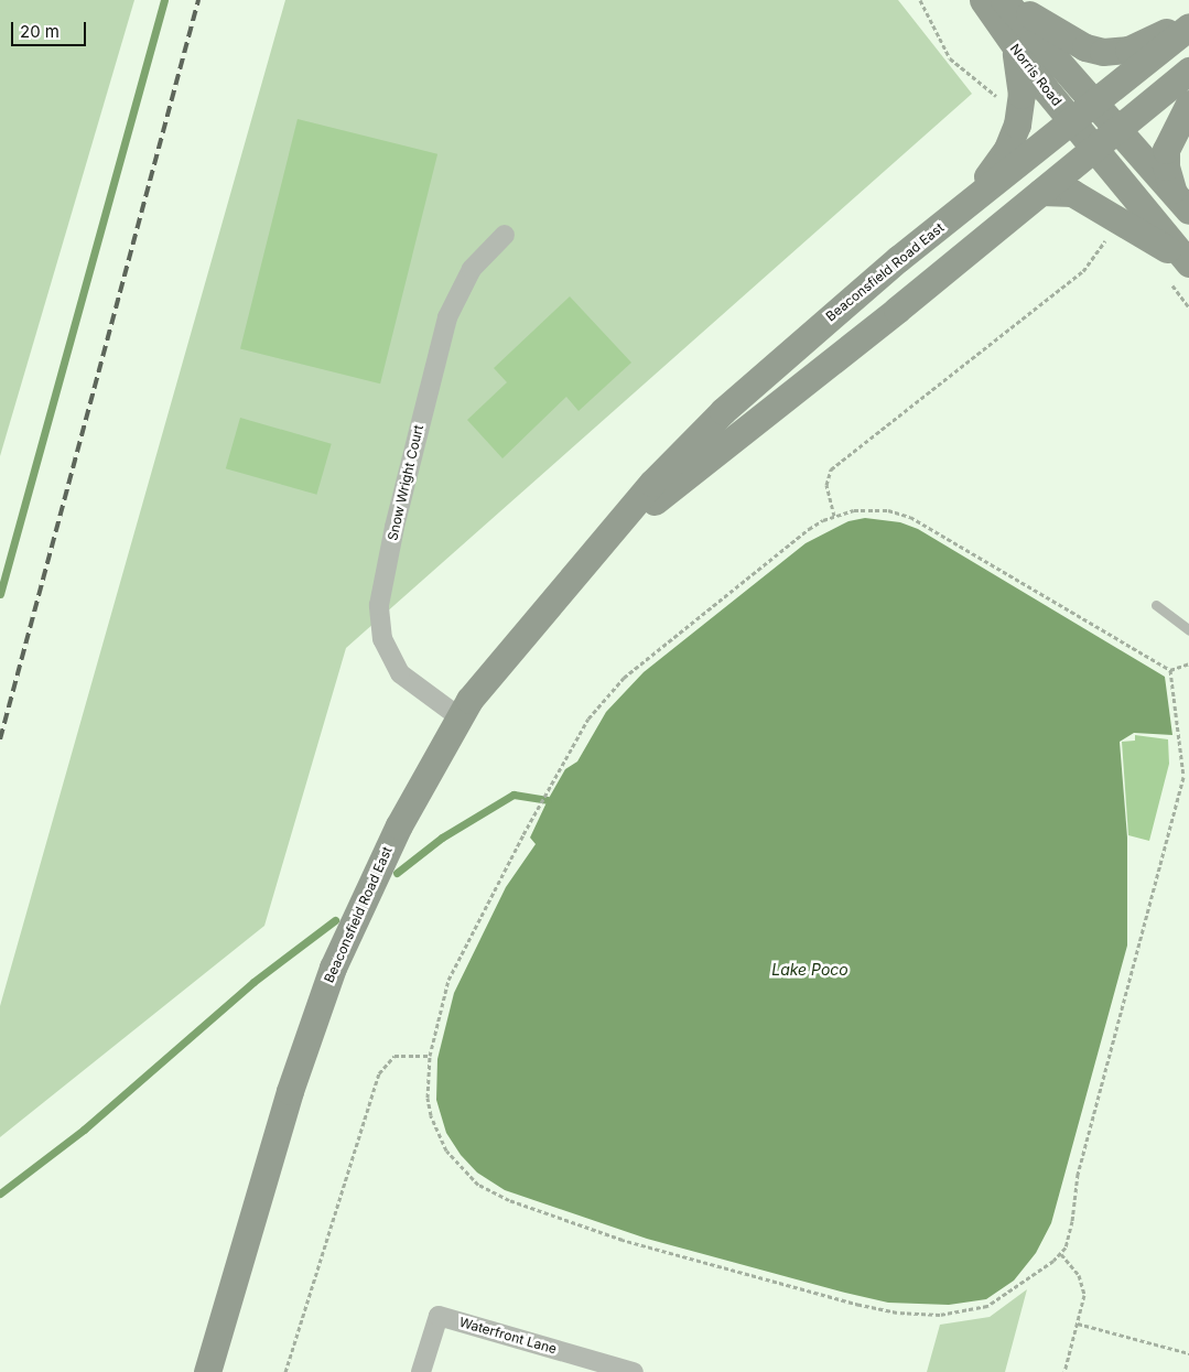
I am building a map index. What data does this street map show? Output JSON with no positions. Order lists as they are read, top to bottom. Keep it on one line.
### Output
{"streets":{"main road":["Norris Road","Beaconsfield Road East"],"street":["Snow Wright Court","Waterfront Lane"]},"crossings":[["Norris Road","Beaconsfield Road East"],["Beaconsfield Road East","Snow Wright Court"]],"water":["Lake Poco"],"scale_bar":"20 m"}
